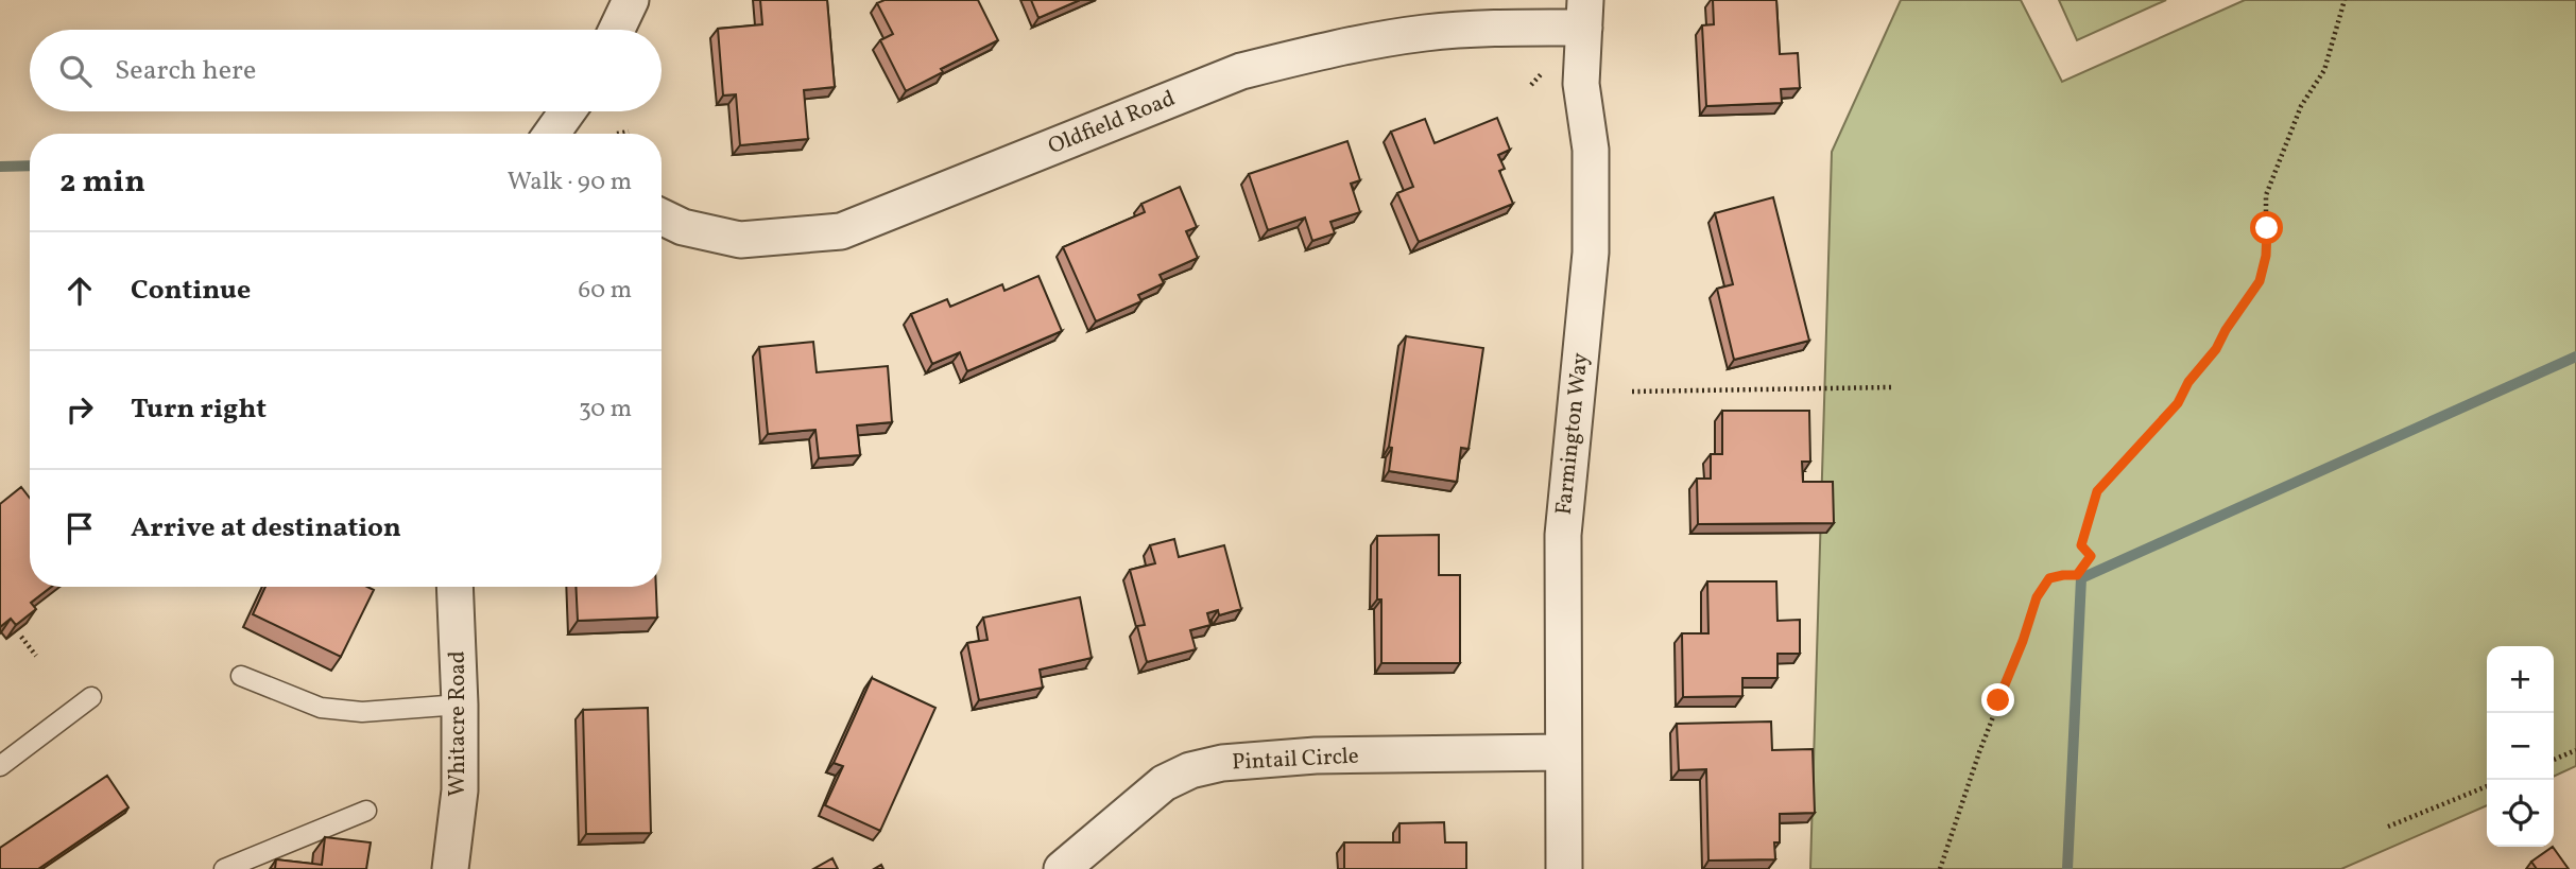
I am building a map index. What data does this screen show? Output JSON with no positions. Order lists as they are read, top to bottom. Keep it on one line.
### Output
{"streets":{"street":["Oldfield Road","Farmington Way","Whitacre Road","Pintail Circle"]},"crossings":[["Oldfield Road","Farmington Way"],["Farmington Way","Pintail Circle"]],"page":{"search":"Search here","heading":["2 min","Walk · 90 m"],"list":[["Continue","60 m"],["Turn right","30 m"],"Arrive at destination"],"map_buttons":["+","−"]}}
